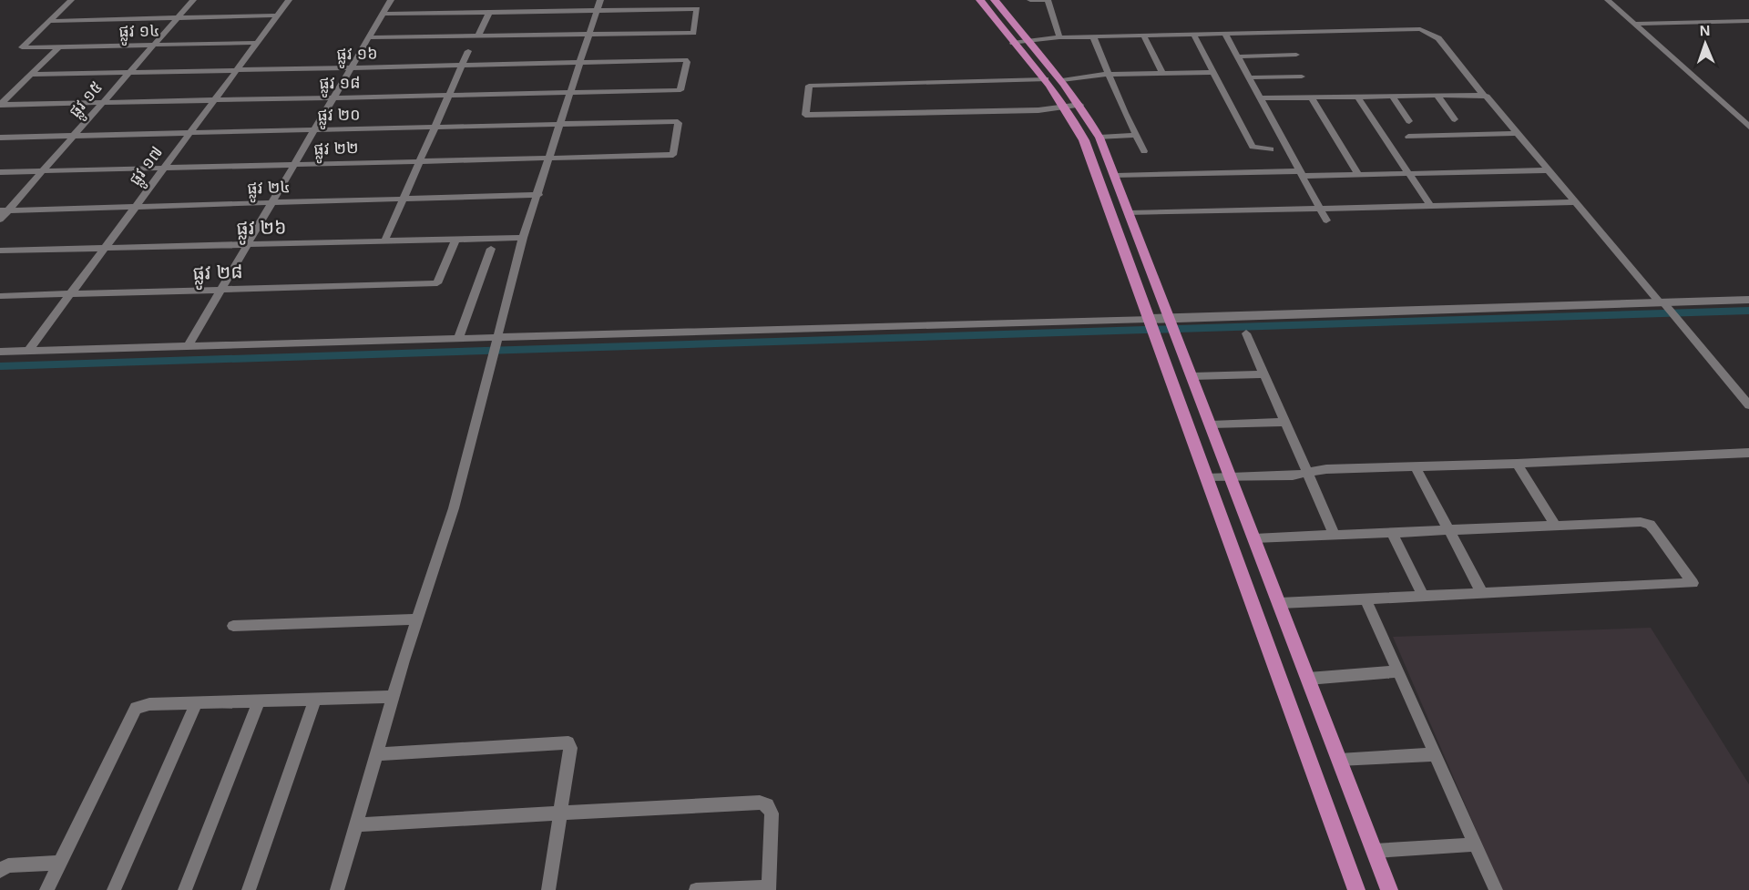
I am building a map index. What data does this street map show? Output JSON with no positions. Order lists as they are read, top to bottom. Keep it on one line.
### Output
{"streets":{"street":["ផ្លូវ ១៤","ផ្លូវ ១៦","ផ្លូវ ១៨","ផ្លូវ ១៥","ផ្លូវ ២០","ផ្លូវ ២២","ផ្លូវ ១៧","ផ្លូវ ២៤","ផ្លូវ ២៦","ផ្លូវ ២៨"]},"crossings":[["ផ្លូវ ១៤","ផ្លូវ ១៥"],["ផ្លូវ ១៤","ផ្លូវ ១៧"],["ផ្លូវ ១៦","ផ្លូវ ១៨"],["ផ្លូវ ១៦","ផ្លូវ ១៥"],["ផ្លូវ ១៦","ផ្លូវ ១៧"],["ផ្លូវ ១៨","ផ្លូវ ១៥"],["ផ្លូវ ១៨","ផ្លូវ ១៧"],["ផ្លូវ ១៥","ផ្លូវ ២០"],["ផ្លូវ ១៥","ផ្លូវ ២២"],["ផ្លូវ ១៥","ផ្លូវ ២៤"],["ផ្លូវ ២០","ផ្លូវ ២២"],["ផ្លូវ ២០","ផ្លូវ ១៧"],["ផ្លូវ ២២","ផ្លូវ ១៧"],["ផ្លូវ ១៧","ផ្លូវ ២៤"],["ផ្លូវ ១៧","ផ្លូវ ២៦"],["ផ្លូវ ១៧","ផ្លូវ ២៨"],["ផ្លូវ ២៦","ផ្លូវ ២៨"]],"north":"top"}
